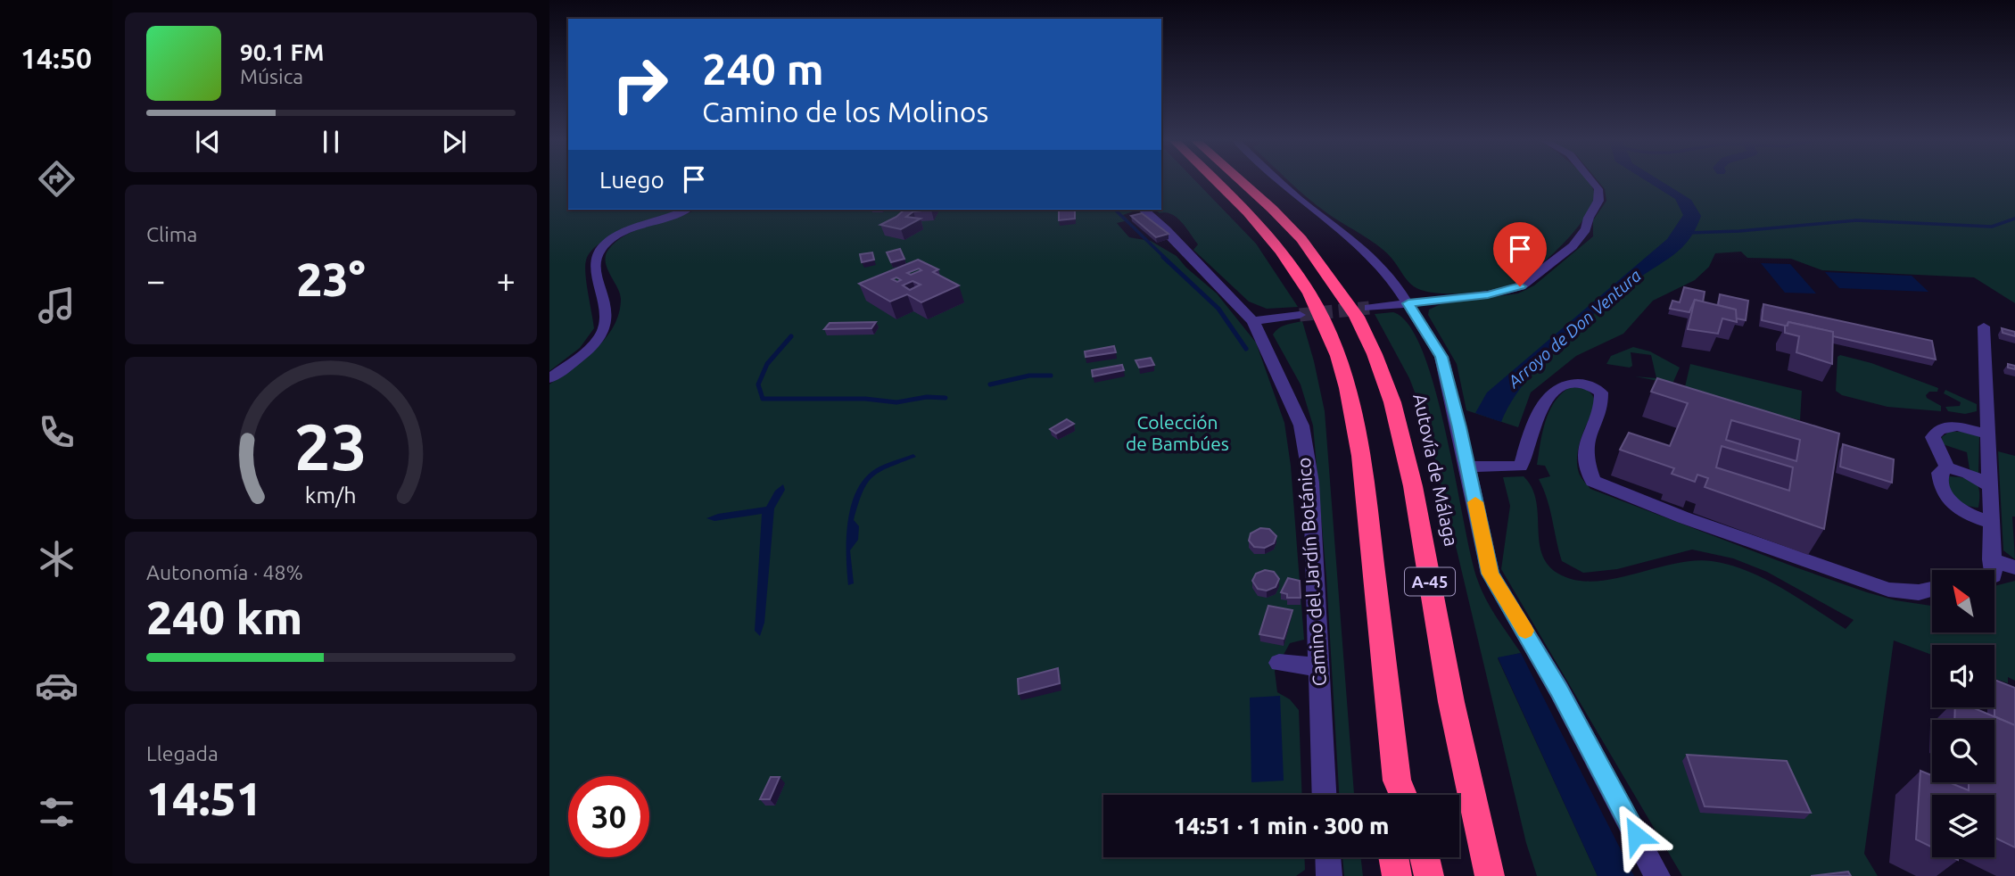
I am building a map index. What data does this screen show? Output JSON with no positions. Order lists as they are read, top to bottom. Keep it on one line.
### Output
{"streets":{"highway":["Autovía de Málaga","A-45"],"street":["Camino del Jardín Botánico"]},"water":["Arroyo de Don Ventura"],"parks":["Colección de Bambúes"],"north":"top left","page":{"tabs":"14:50","turn":["240 m","Camino de los Molinos"],"song":["90.1 FM","Música"],"then":"Luego","tile":["Clima",["Autonomía · 48%","240 km"],["Llegada","14:51"]],"heat":["−","23°","+"],"limit":"30","trip":"14:51 · 1 min · 300 m","gauge":["23","km/h"]}}
